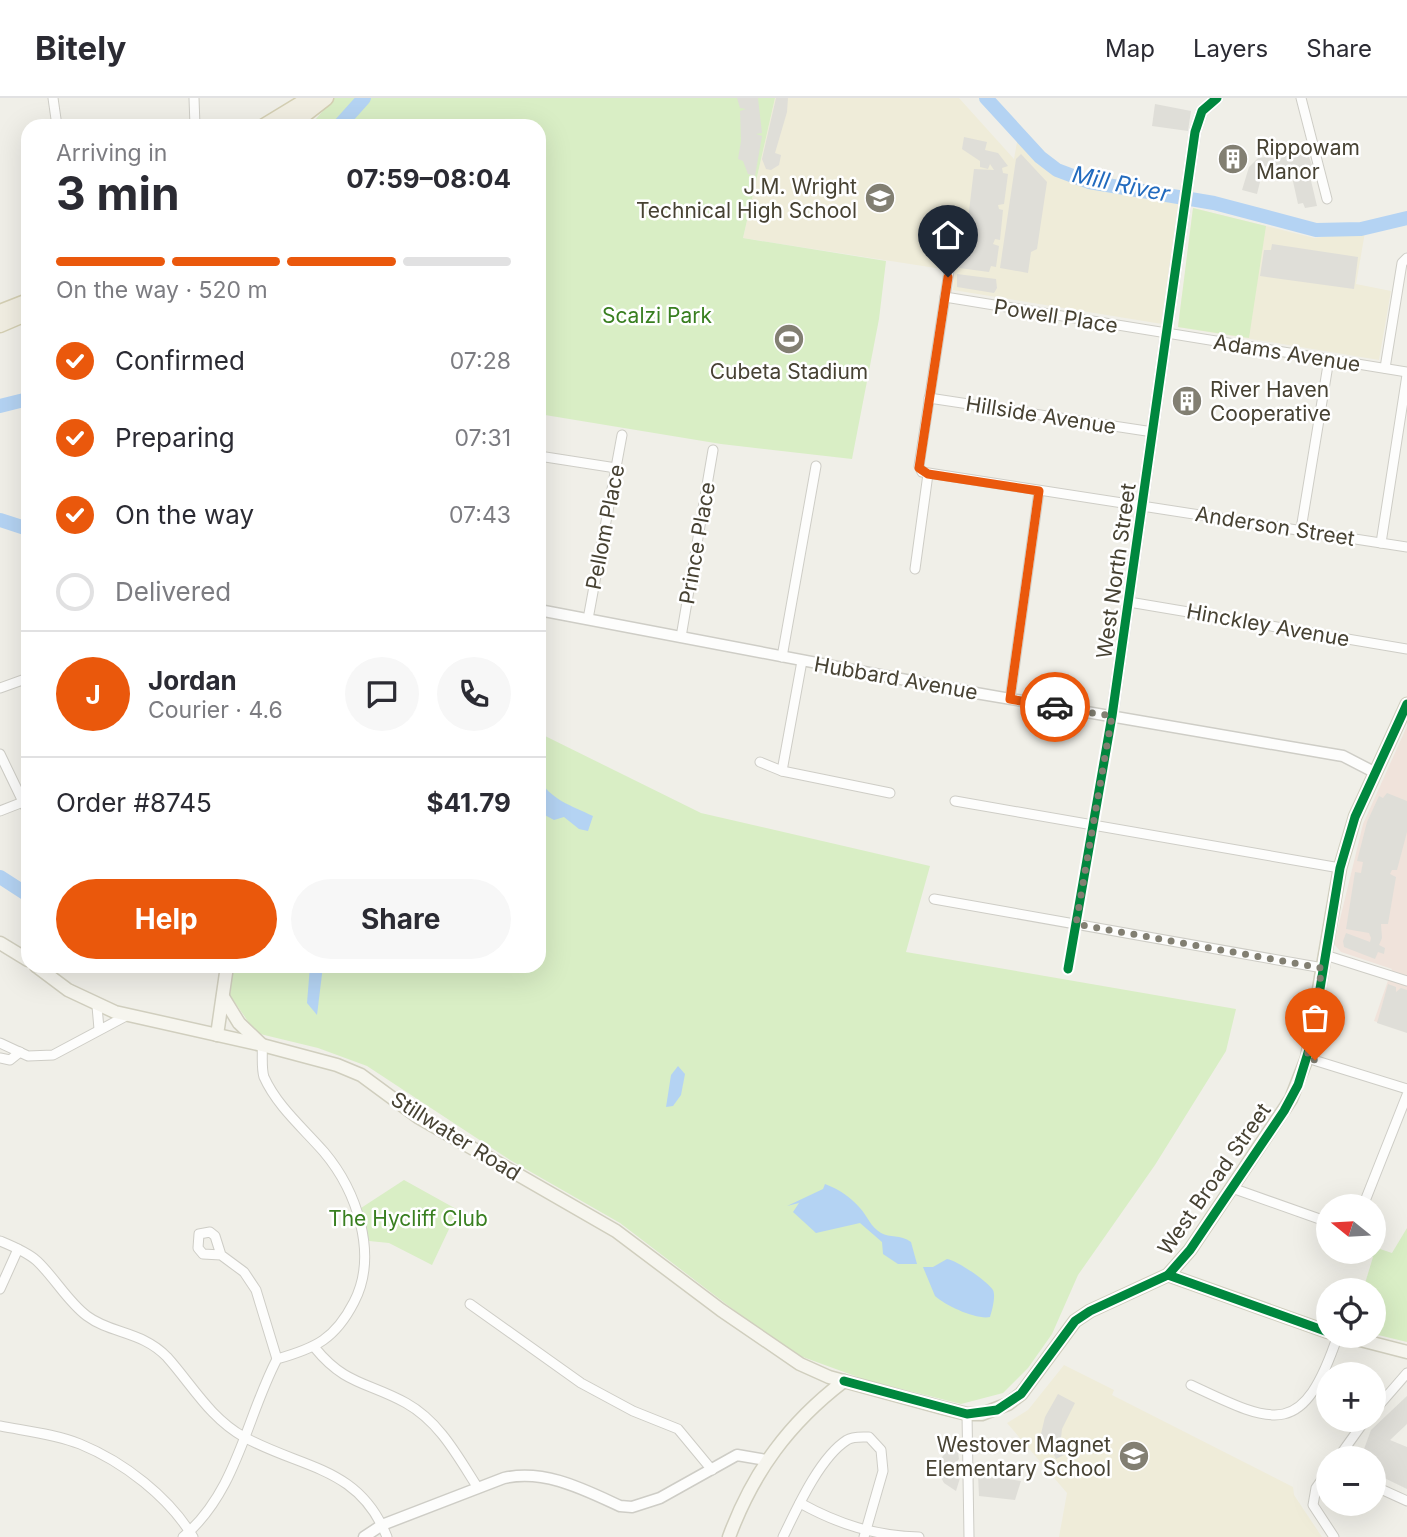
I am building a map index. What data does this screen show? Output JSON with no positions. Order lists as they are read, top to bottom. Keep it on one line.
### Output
{"streets":{"main road":["Stillwater Road","West Broad Street"],"street":["Powell Place","Adams Avenue","Hillside Avenue","Anderson Street","Pellom Place","Prince Place","West North Street","Hinckley Avenue","Hubbard Avenue"]},"crossings":[["Powell Place","Adams Avenue"],["Powell Place","West North Street"],["Adams Avenue","West North Street"],["Hillside Avenue","West North Street"],["Anderson Street","West North Street"],["Pellom Place","Hubbard Avenue"],["Prince Place","Hubbard Avenue"],["West North Street","Hinckley Avenue"],["West North Street","Hubbard Avenue"],["Hubbard Avenue","West Broad Street"]],"water":["Mill River"],"parks":["Scalzi Park","The Hycliff Club"],"places":{"building":["Rippowam Manor","River Haven Cooperative"],"school or university":["J.M. Wright Technical High School","Westover Magnet Elementary School"],"sports":["Cubeta Stadium"]},"north":"left","page":{"header":"Bitely","nav":["Map","Layers","Share"],"heading":["3 min","Arriving in","07:59–08:04"],"panel":["Jordan","Courier · 4.6","Order #8745","$41.79"],"bar":"On the way · 520 m","list":[["Confirmed","07:28"],["Preparing","07:31"],["On the way","07:43"],"Delivered"],"round":"J","buttons":["Help","Share"],"map_buttons":["+","−"]}}
